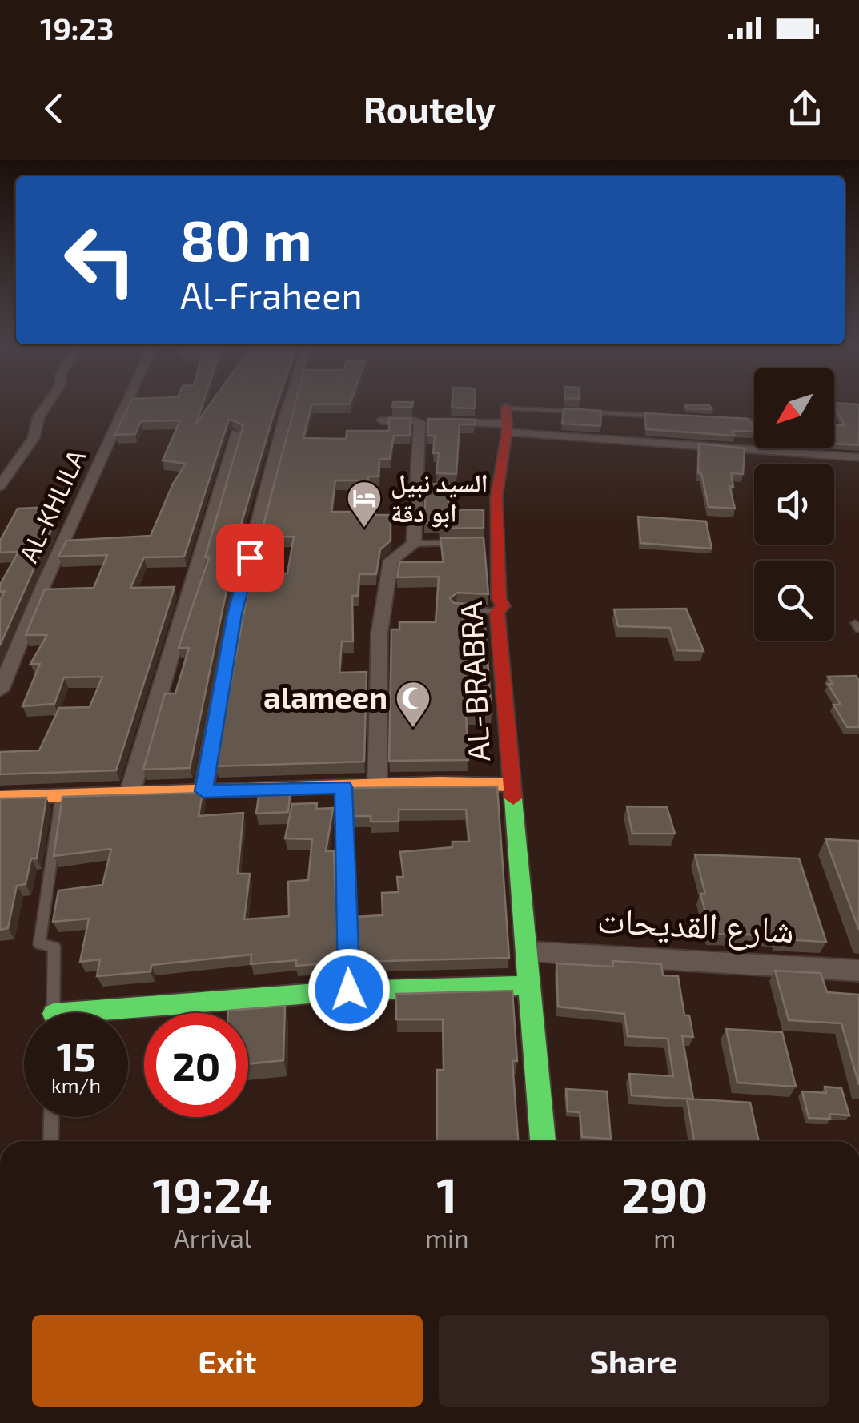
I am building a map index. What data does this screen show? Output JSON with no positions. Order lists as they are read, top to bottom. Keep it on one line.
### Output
{"streets":{"street":["AL-KHLILA","AL-BRABRA","شارع القديحات"]},"crossings":[["AL-BRABRA","شارع القديحات"]],"places":{"hotel":["السيد نبيل ابو دقة"],"mosque":["alameen"]},"north":"bottom left","page":{"status":"19:23","header":"Routely","turn":["80 m","Al-Fraheen"],"speed":"15 km/h","limit":"20","eta":["19:24","Arrival","1","min","290","m"],"buttons":["Exit","Share"]}}
